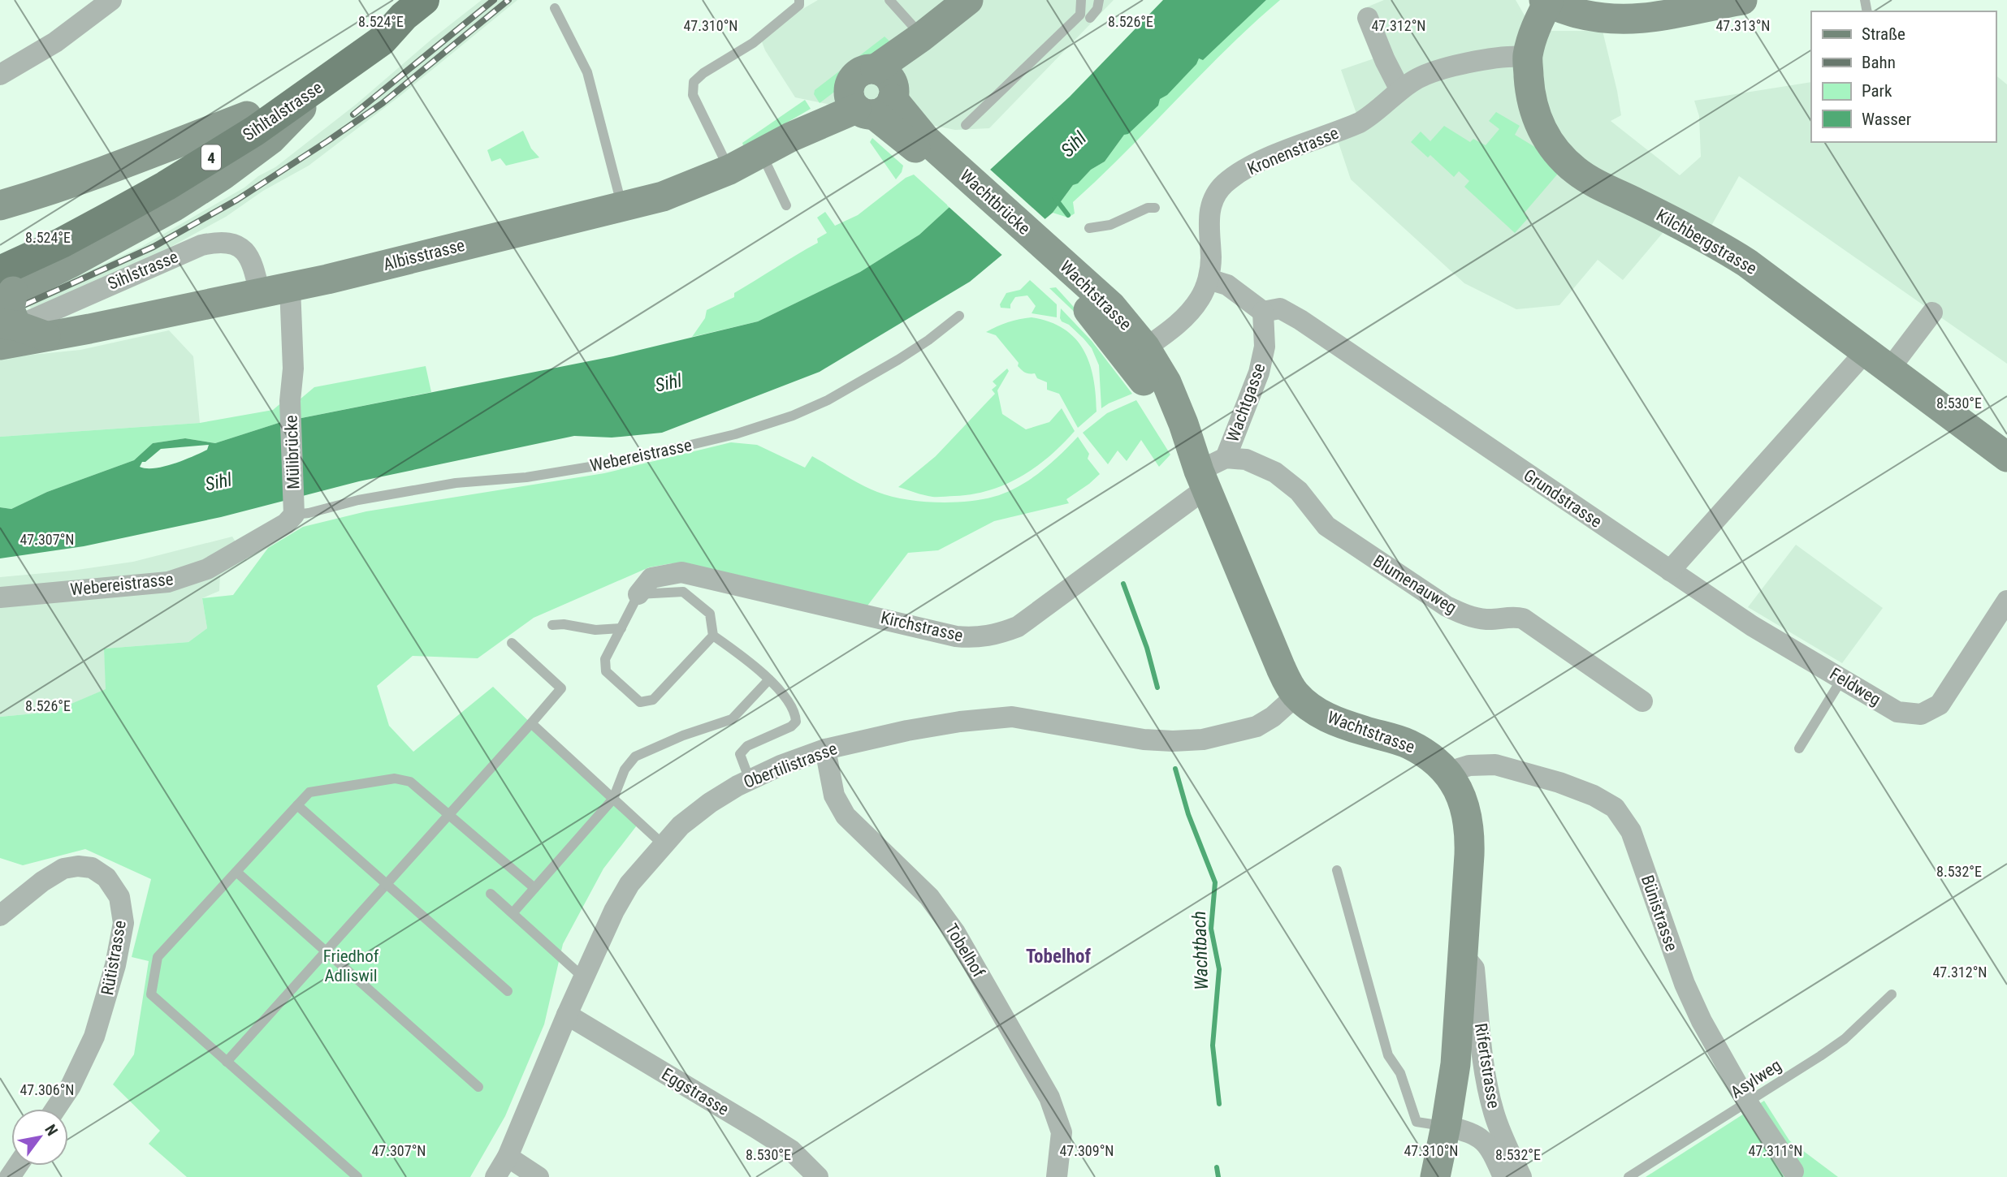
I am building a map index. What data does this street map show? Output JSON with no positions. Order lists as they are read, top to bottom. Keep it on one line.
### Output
{"streets":{"main road":["Sihltalstrasse","4","Wachtbrücke","Kilchbergstrasse","Albisstrasse","Wachtstrasse"],"street":["Kronenstrasse","Sihlstrasse","Wachtgasse","Mülibrücke","Webereistrasse","Grundstrasse","Blumenauweg","Kirchstrasse","Feldweg","Obertilistrasse","Bünistrasse","Tobelhof","Rütistrasse","Rifertstrasse","Eggstrasse"],"lane":["Asylweg"]},"crossings":[["Kronenstrasse","Kilchbergstrasse"],["Kronenstrasse","Wachtstrasse"],["Wachtbrücke","Albisstrasse"],["Wachtbrücke","Wachtstrasse"],["Albisstrasse","Sihlstrasse"],["Albisstrasse","Mülibrücke"],["Wachtstrasse","Kirchstrasse"],["Wachtstrasse","Obertilistrasse"],["Wachtstrasse","Bünistrasse"],["Wachtstrasse","Rifertstrasse"],["Wachtgasse","Grundstrasse"],["Wachtgasse","Blumenauweg"],["Mülibrücke","Webereistrasse"],["Grundstrasse","Feldweg"],["Obertilistrasse","Tobelhof"],["Obertilistrasse","Eggstrasse"],["Bünistrasse","Asylweg"]],"districts":["Tobelhof"],"water":["Sihl","Wachtbach"],"parks":["Friedhof Adliswil"],"legend":["Straße","Bahn","Park","Wasser"],"north":"top right","coordinates":["8.524°E","8.526°E","47.313°N","47.310°N","47.312°N","8.530°E","47.307°N","8.532°E","47.306°N","47.309°N","47.311°N"]}
